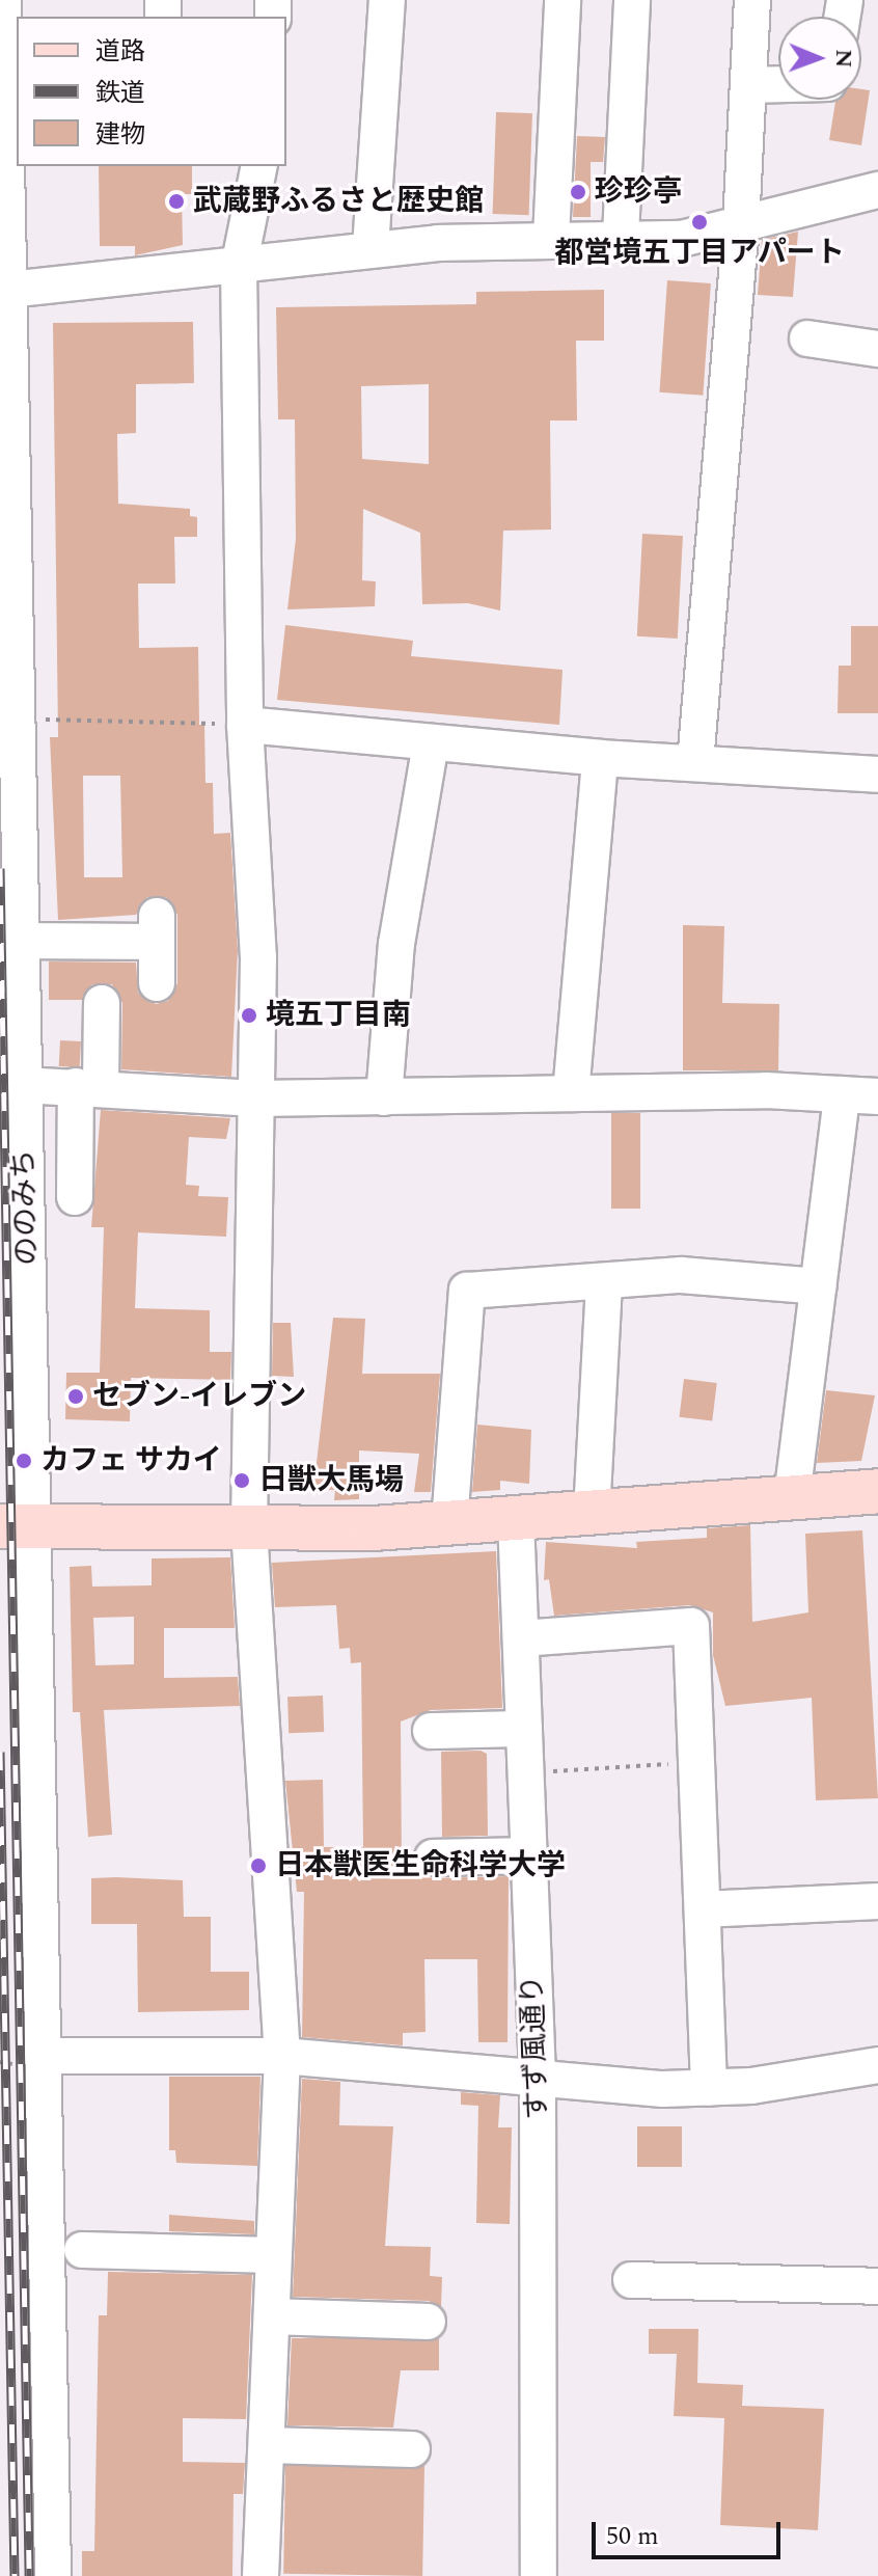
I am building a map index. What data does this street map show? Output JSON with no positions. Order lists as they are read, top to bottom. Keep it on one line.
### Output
{"streets":{"street":["ののみち","すず風通り"]},"places":["珍珍亭","武蔵野ふるさと歴史館","都営境五丁目アパート","境五丁目南","セブン-イレブン","カフェ サカイ","日獣大馬場","日本獣医生命科学大学"],"legend":["道路","鉄道","建物"],"scale_bar":"50 m","north":"right"}
